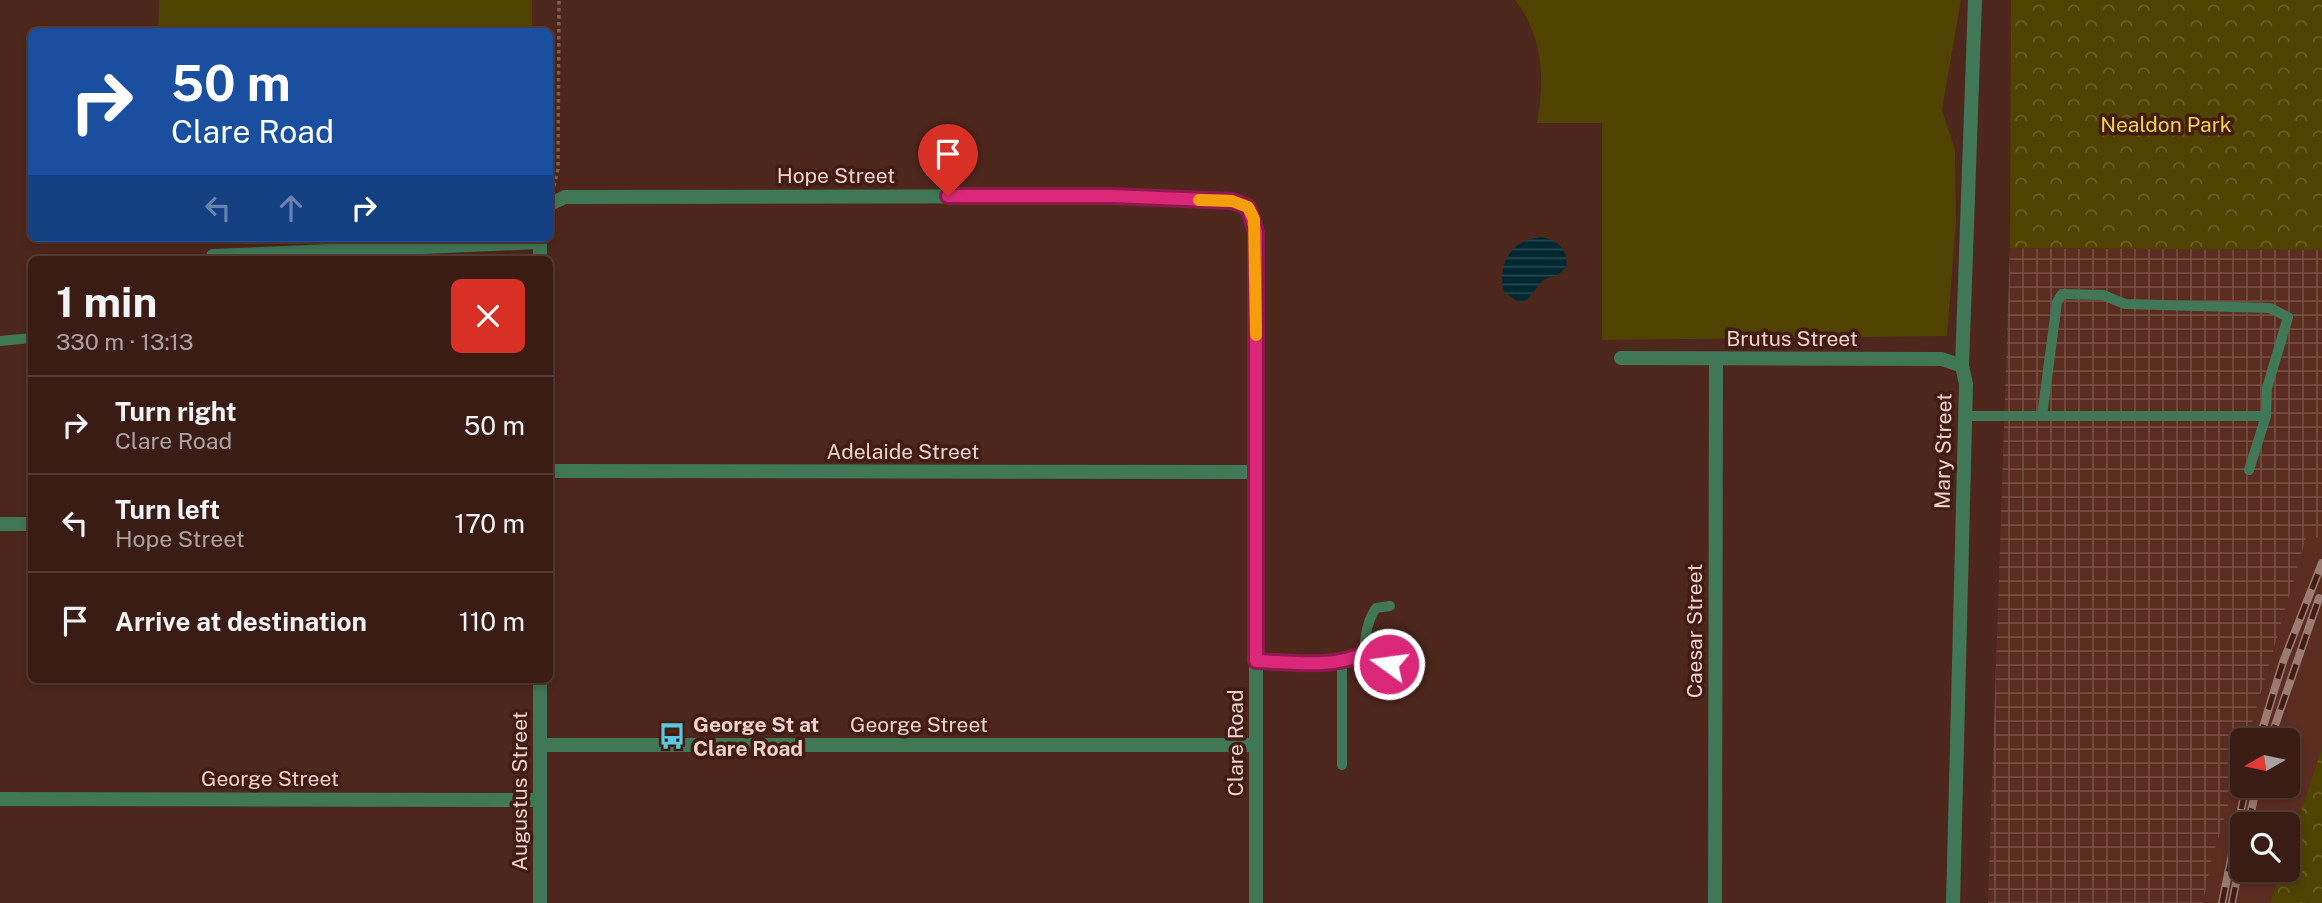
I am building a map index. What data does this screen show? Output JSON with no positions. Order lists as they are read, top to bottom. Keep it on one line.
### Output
{"streets":{"street":["Hope Street","Brutus Street","Adelaide Street","Mary Street","Caesar Street","George Street","Clare Road","Augustus Street"]},"crossings":[["Hope Street","Clare Road"],["Brutus Street","Mary Street"],["Brutus Street","Caesar Street"],["Adelaide Street","Clare Road"],["George Street","Clare Road"],["George Street","Augustus Street"]],"parks":["Nealdon Park"],"places":{"bus stop":["George St at Clare Road"]},"north":"left","page":{"turn":["50 m","Clare Road"],"heading":["1 min","330 m · 13:13"],"list":[{"name":"Turn right","note":"Clare Road","value":"50 m"},{"name":"Turn left","note":"Hope Street","value":"170 m"},{"name":"Arrive at destination","value":"110 m"}]}}
